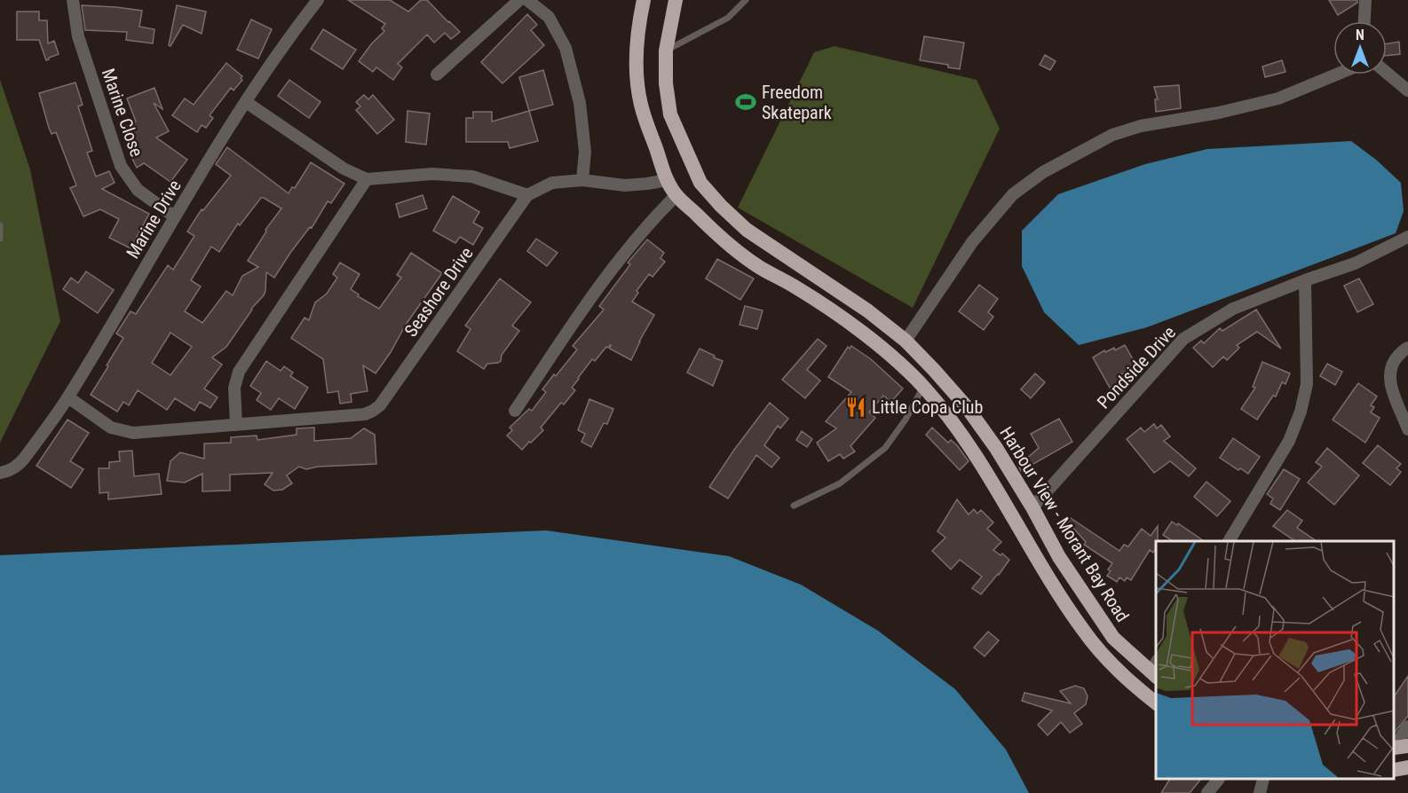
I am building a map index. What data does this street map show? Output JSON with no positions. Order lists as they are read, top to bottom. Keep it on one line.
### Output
{"streets":{"highway":["Harbour View - Morant Bay Road"],"street":["Marine Close","Marine Drive","Seashore Drive","Pondside Drive"]},"crossings":[["Marine Close","Marine Drive"],["Marine Drive","Seashore Drive"],["Pondside Drive","Harbour View - Morant Bay Road"]],"places":{"sports":["Freedom Skatepark"],"restaurant":["Little Copa Club"]},"north":"top"}
